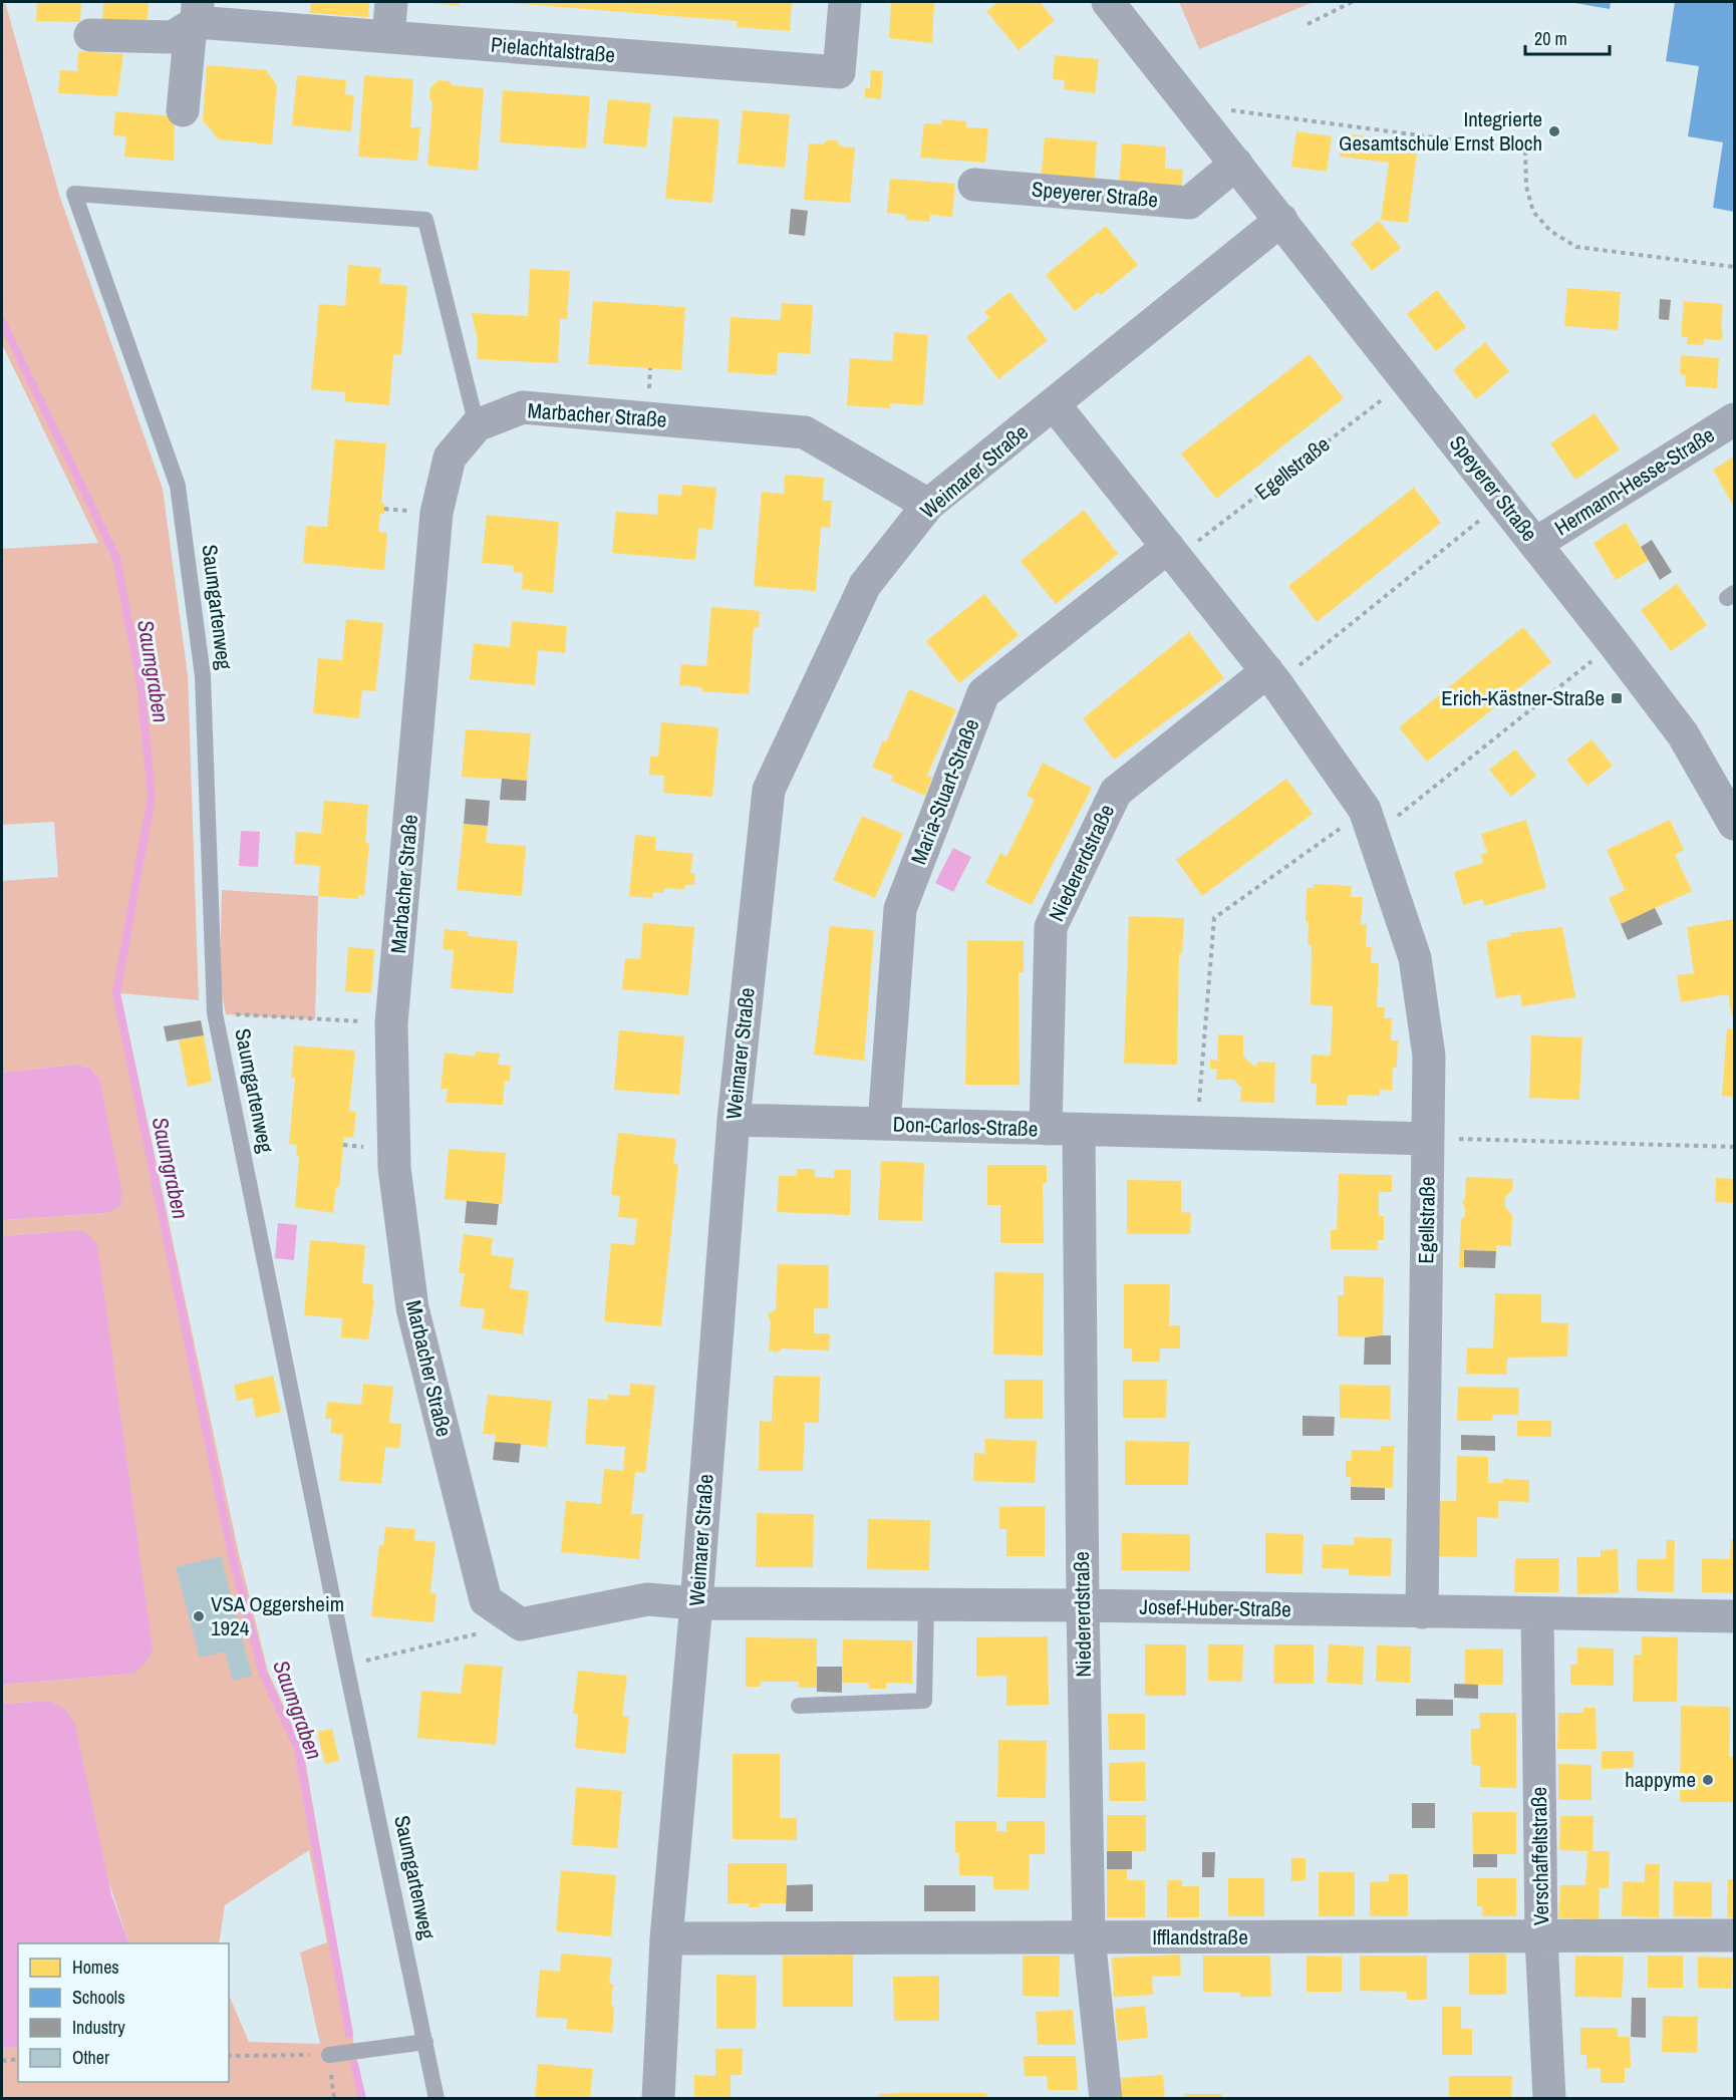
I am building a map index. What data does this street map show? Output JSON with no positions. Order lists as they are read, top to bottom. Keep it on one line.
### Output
{"streets":{"street":["Pielachtalstraße","Speyerer Straße","Marbacher Straße","Egellstraße","Weimarer Straße","Hermann-Hesse-Straße","Maria-Stuart-Straße","Niedererdstraße","Don-Carlos-Straße","Josef-Huber-Straße","Verschaffeltstraße","Ifflandstraße"],"lane":["Saumgartenweg"]},"crossings":[["Speyerer Straße","Egellstraße"],["Speyerer Straße","Weimarer Straße"],["Speyerer Straße","Hermann-Hesse-Straße"],["Marbacher Straße","Weimarer Straße"],["Marbacher Straße","Saumgartenweg"],["Egellstraße","Weimarer Straße"],["Egellstraße","Maria-Stuart-Straße"],["Egellstraße","Niedererdstraße"],["Egellstraße","Don-Carlos-Straße"],["Egellstraße","Josef-Huber-Straße"],["Weimarer Straße","Don-Carlos-Straße"],["Weimarer Straße","Josef-Huber-Straße"],["Weimarer Straße","Ifflandstraße"],["Maria-Stuart-Straße","Don-Carlos-Straße"],["Niedererdstraße","Don-Carlos-Straße"],["Niedererdstraße","Josef-Huber-Straße"],["Niedererdstraße","Ifflandstraße"],["Josef-Huber-Straße","Verschaffeltstraße"],["Verschaffeltstraße","Ifflandstraße"]],"water":["Saumgraben"],"places":{"other":["Integrierte Gesamtschule Ernst Bloch","VSA Oggersheim 1924","happyme"],"transit":["Erich-Kästner-Straße"]},"legend":["Homes","Schools","Industry","Other"],"scale_bar":"20 m"}
